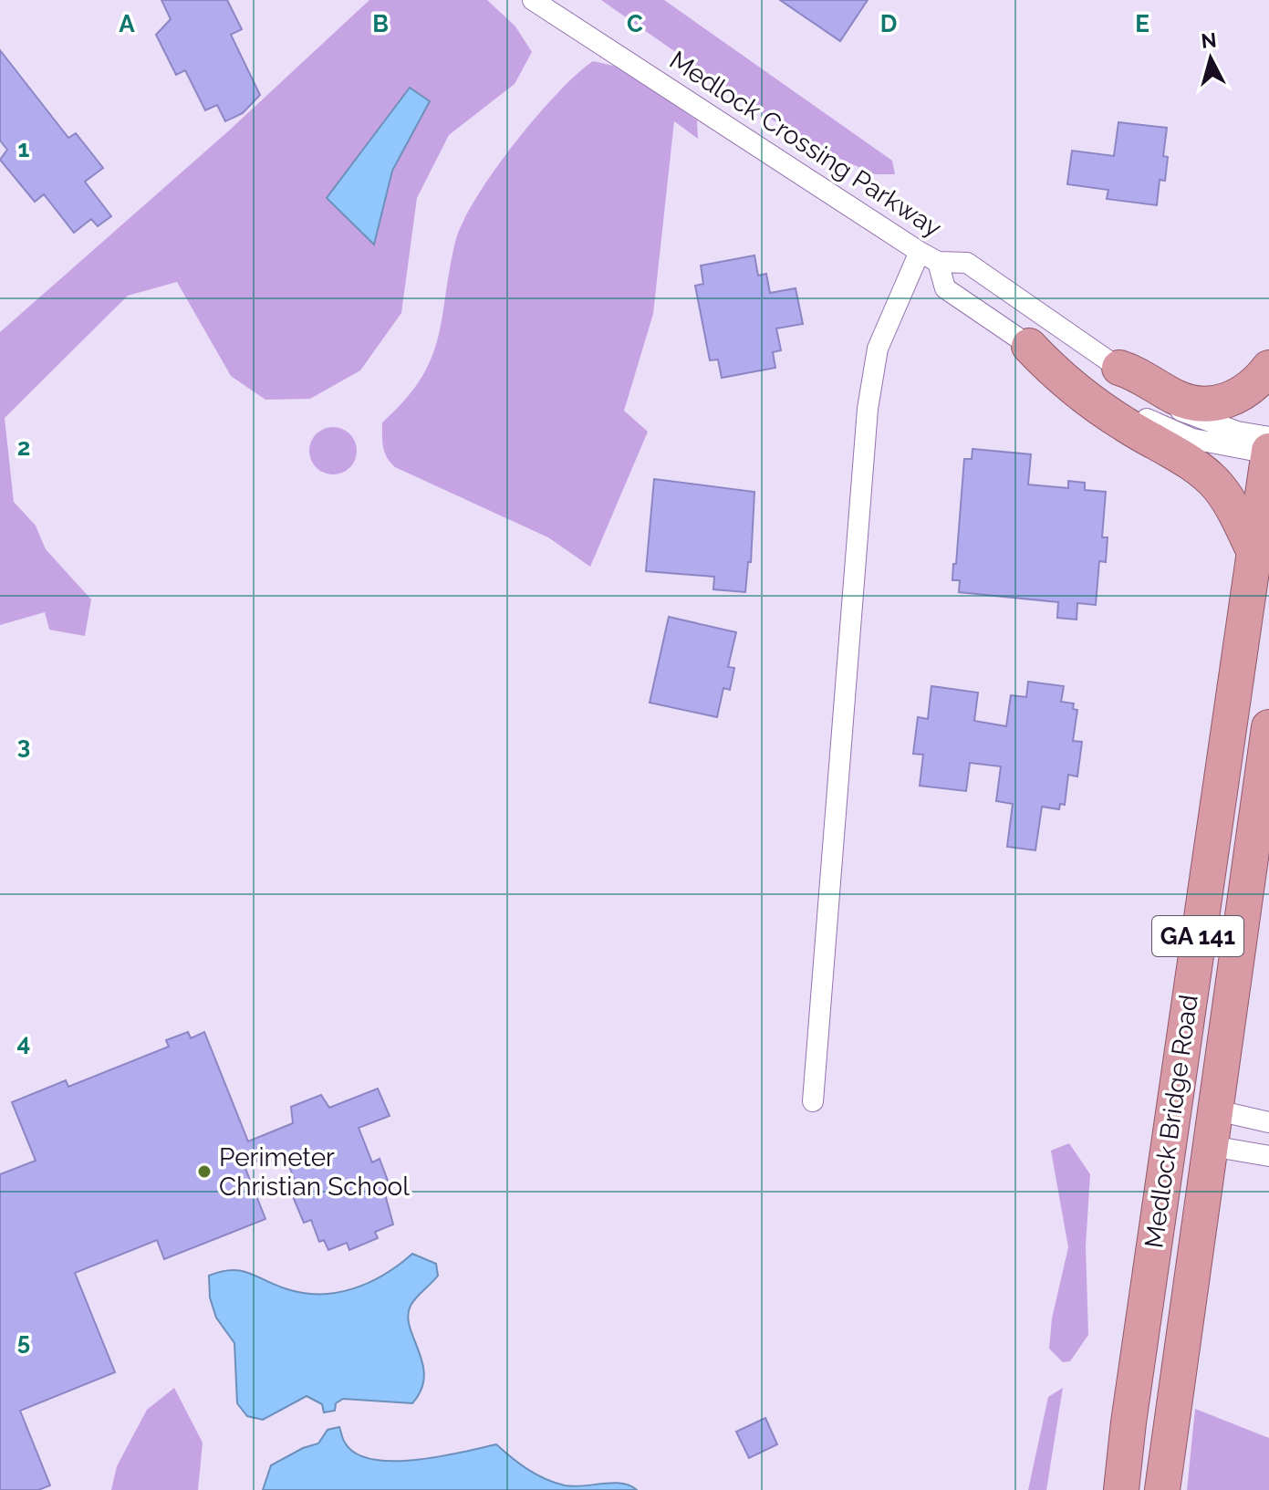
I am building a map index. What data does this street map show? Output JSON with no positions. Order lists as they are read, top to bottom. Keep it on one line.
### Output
{"streets":{"highway":["GA 141","Medlock Bridge Road"],"street":["Medlock Crossing Parkway"]},"crossings":[["Medlock Crossing Parkway","Medlock Bridge Road"]],"places":["Perimeter Christian School"],"north":"top","grid":{"columns":["A","B","C","D","E"],"rows":["1","2","3","4","5"]}}
